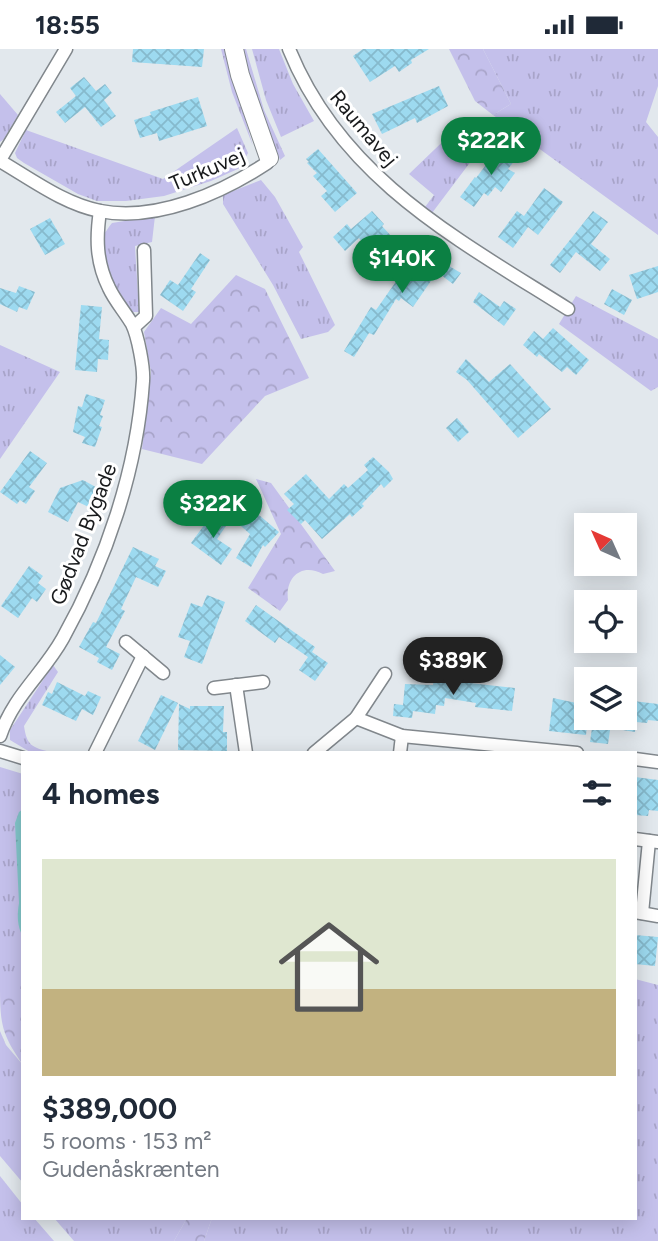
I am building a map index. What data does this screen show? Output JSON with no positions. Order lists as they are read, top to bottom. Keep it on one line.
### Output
{"streets":{"street":["Raumavej","Turkuvej","Gødvad Bygade"]},"crossings":[["Turkuvej","Gødvad Bygade"]],"north":"top left","page":{"status":"18:55","price":["$222K","$140K","$322K","$389K"],"heading":"4 homes","list":[{"name":"$389,000","note":"5 rooms · 153 m² · Gudenåskrænten"}]}}
